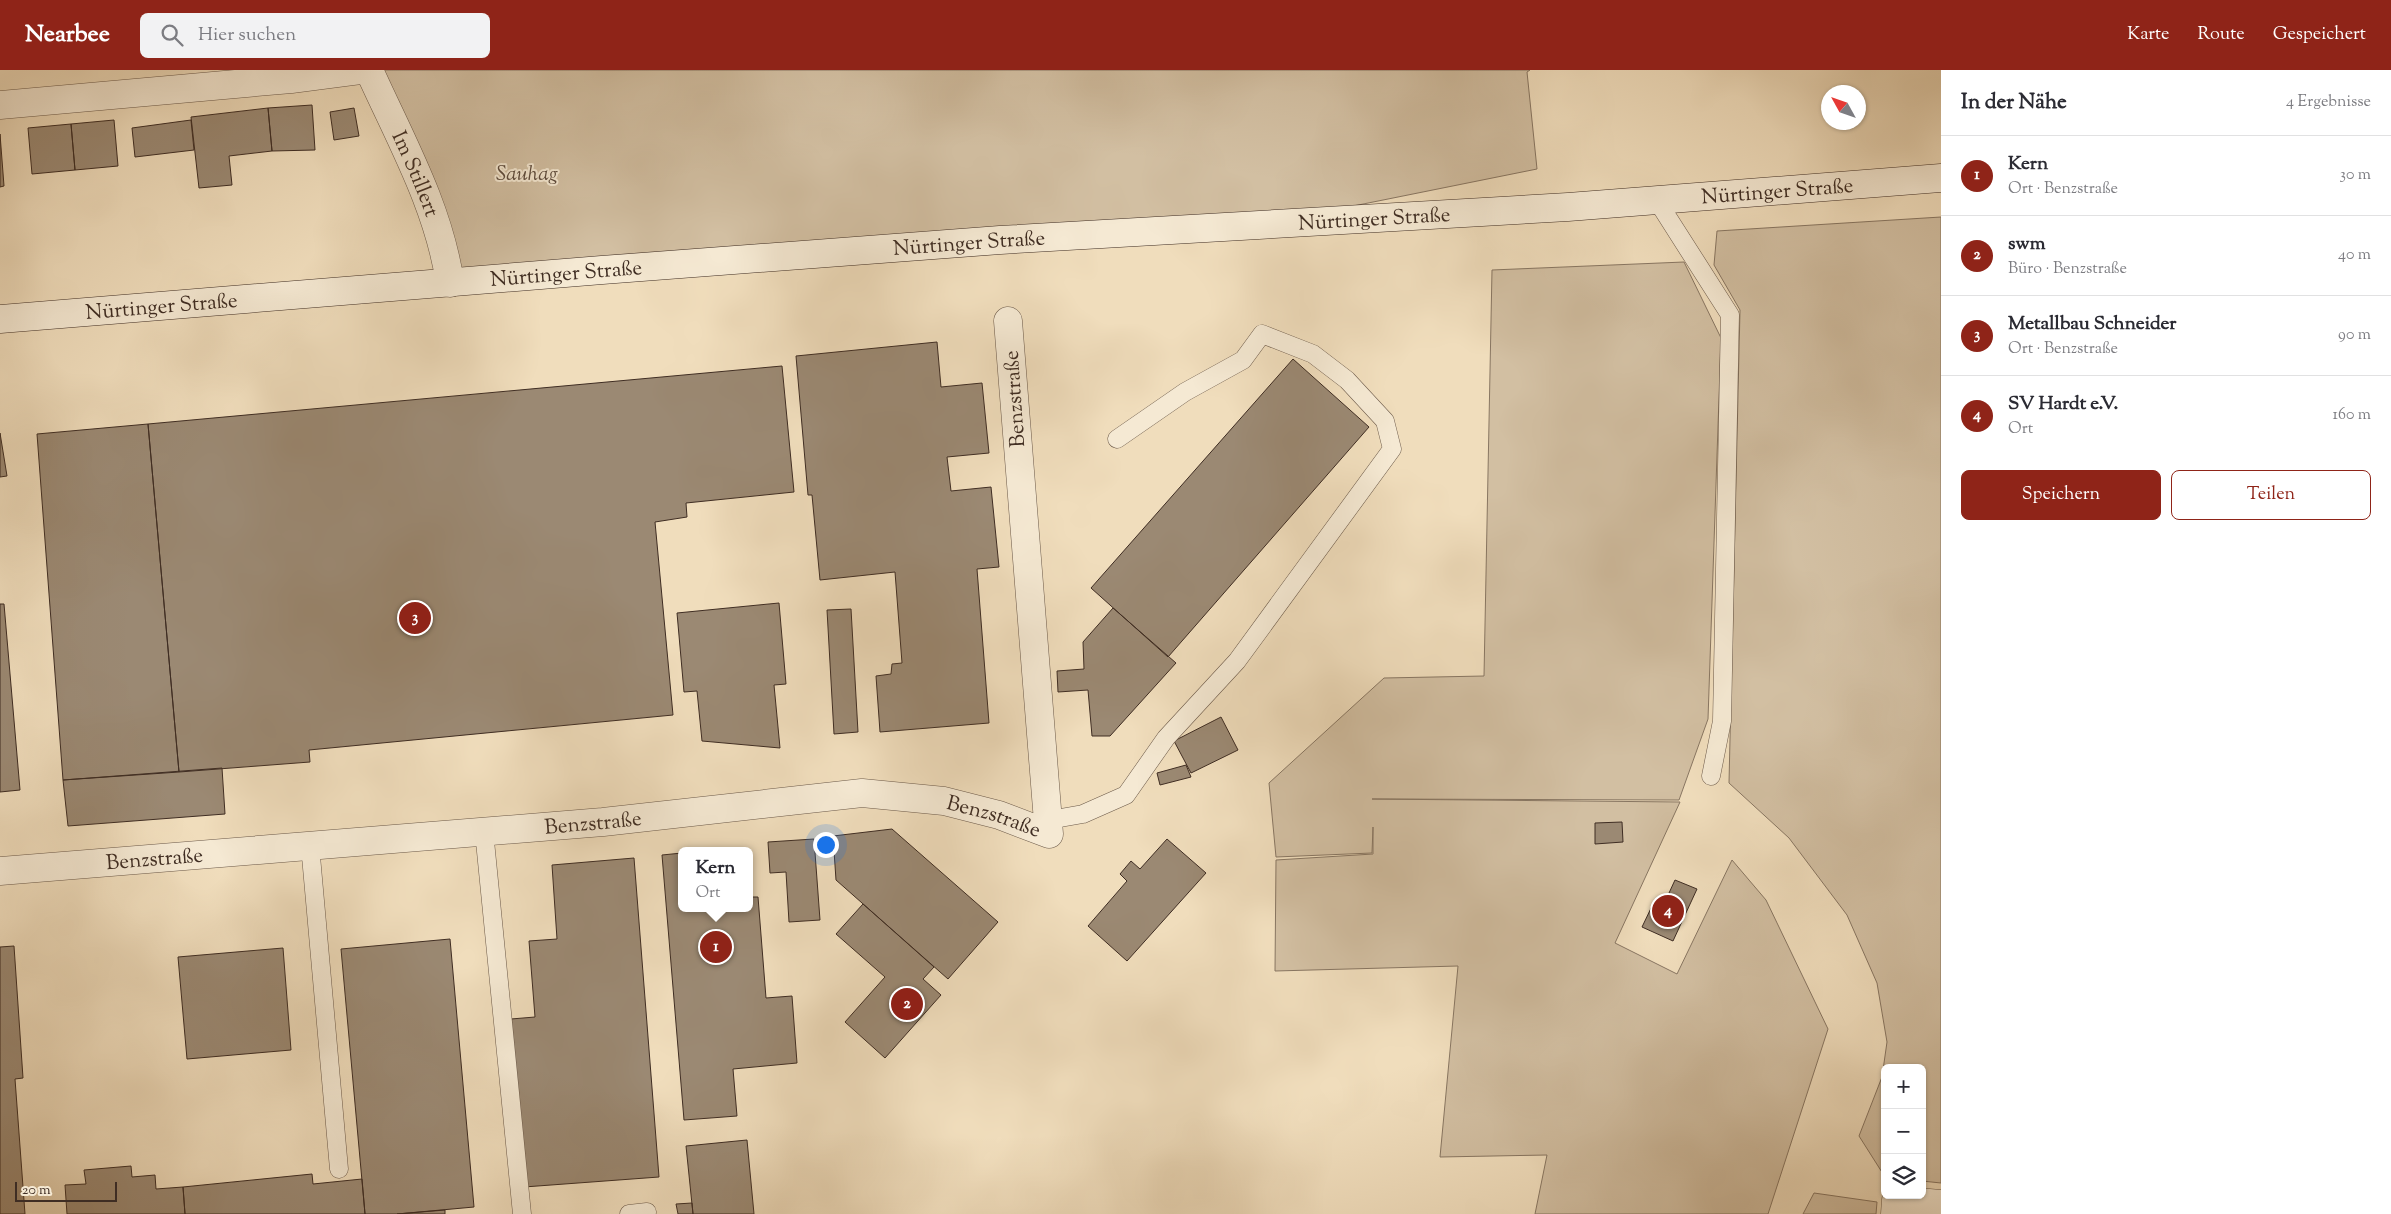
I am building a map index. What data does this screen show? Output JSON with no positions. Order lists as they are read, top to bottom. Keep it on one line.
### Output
{"streets":{"street":["Im Stillert","Nürtinger Straße","Benzstraße"]},"crossings":[["Im Stillert","Nürtinger Straße"]],"parks":["Sauhag"],"scale_bar":"20 m","north":"top left","page":{"header":"Nearbee","search":"Hier suchen","nav":["Karte","Route","Gespeichert"],"heading":["In der Nähe","4 Ergebnisse"],"list":[{"mark":"1","name":"Kern","note":"Ort · Benzstraße","value":"30 m"},{"mark":"2","name":"swm","note":"Büro · Benzstraße","value":"40 m"},{"mark":"3","name":"Metallbau Schneider","note":"Ort · Benzstraße","value":"90 m"},{"mark":"4","name":"SV Hardt e.V.","note":"Ort","value":"160 m"}],"buttons":["Speichern","Teilen"],"pins":["3","4","1","2"],"popup":["Kern","Ort"],"map_buttons":["+","−"],"scale":"20 m"}}
